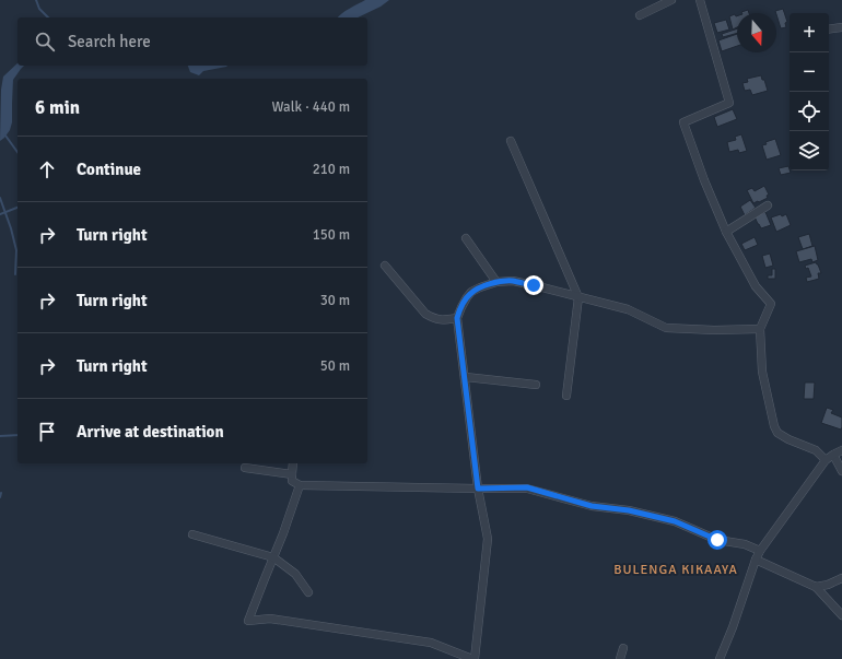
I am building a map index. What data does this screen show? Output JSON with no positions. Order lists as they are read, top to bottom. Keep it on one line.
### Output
{"districts":["BULENGA KIKAAYA"],"north":"bottom","page":{"map_buttons":["+","−"],"search":"Search here","heading":["6 min","Walk · 440 m"],"list":[["Continue","210 m"],["Turn right","150 m"],["Turn right","30 m"],["Turn right","50 m"],"Arrive at destination"]}}
